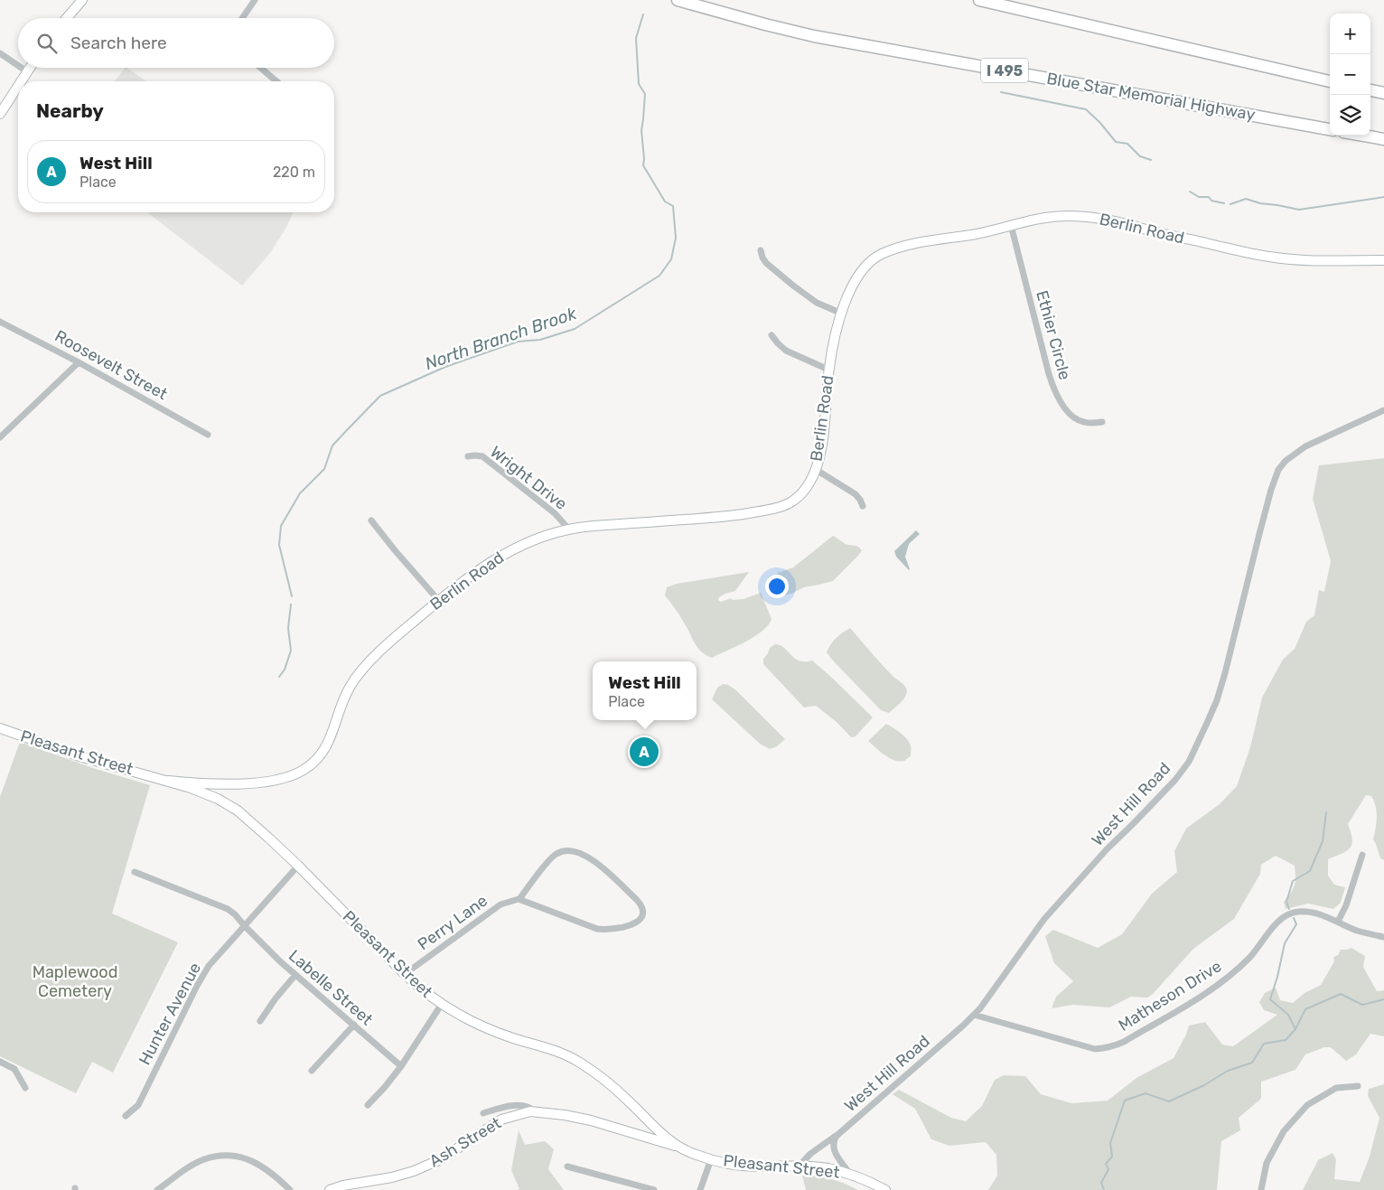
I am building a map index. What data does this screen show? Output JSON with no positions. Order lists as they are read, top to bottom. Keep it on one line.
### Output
{"streets":{"highway":["I 495","Blue Star Memorial Highway"],"street":["Berlin Road","Ethier Circle","Roosevelt Street","Wright Drive","Pleasant Street","West Hill Road","Perry Lane","Labelle Street","Matheson Drive","Hunter Avenue","Ash Street"]},"crossings":[["Berlin Road","Ethier Circle"],["Berlin Road","Wright Drive"],["Berlin Road","Pleasant Street"],["Pleasant Street","West Hill Road"],["Pleasant Street","Perry Lane"],["Pleasant Street","Hunter Avenue"],["Pleasant Street","Ash Street"],["West Hill Road","Matheson Drive"],["Labelle Street","Hunter Avenue"]],"water":["North Branch Brook"],"parks":["Maplewood Cemetery"],"page":{"map_buttons":["+","−"],"search":"Search here","heading":"Nearby","list":[{"mark":"A","name":"West Hill","note":"Place","value":"220 m"}],"popup":["West Hill","Place"],"pins":"A"}}
